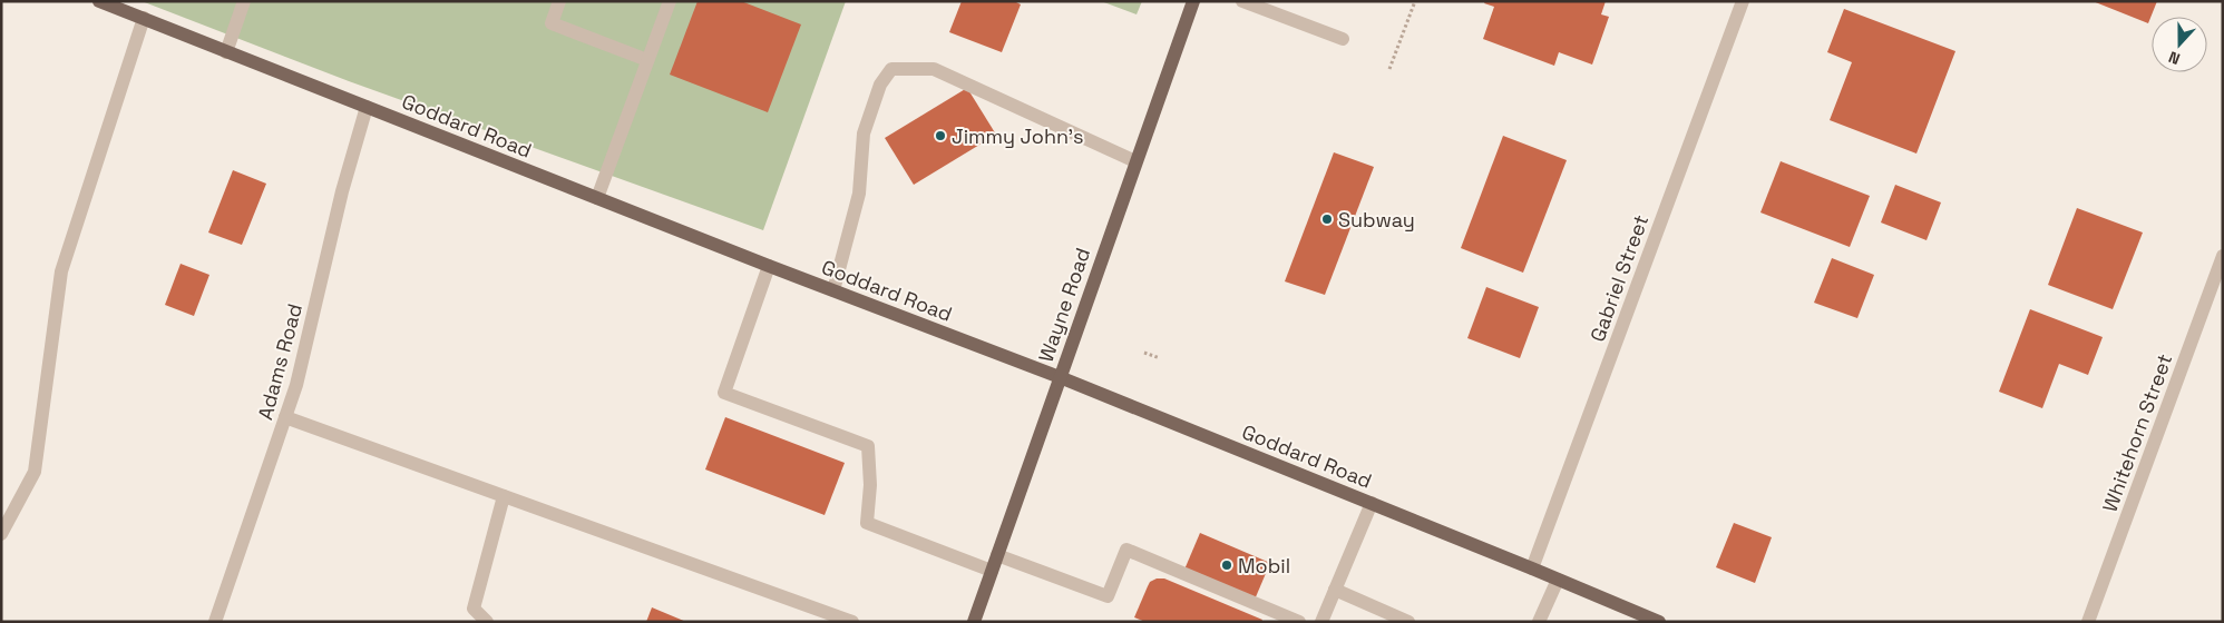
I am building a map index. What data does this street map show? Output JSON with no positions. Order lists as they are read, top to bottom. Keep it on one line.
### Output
{"streets":{"main road":["Goddard Road","Wayne Road"],"street":["Gabriel Street","Adams Road","Whitehorn Street"]},"crossings":[["Goddard Road","Gabriel Street"],["Goddard Road","Wayne Road"],["Goddard Road","Adams Road"]],"places":["Jimmy John's","Subway","Mobil"],"north":"bottom"}
